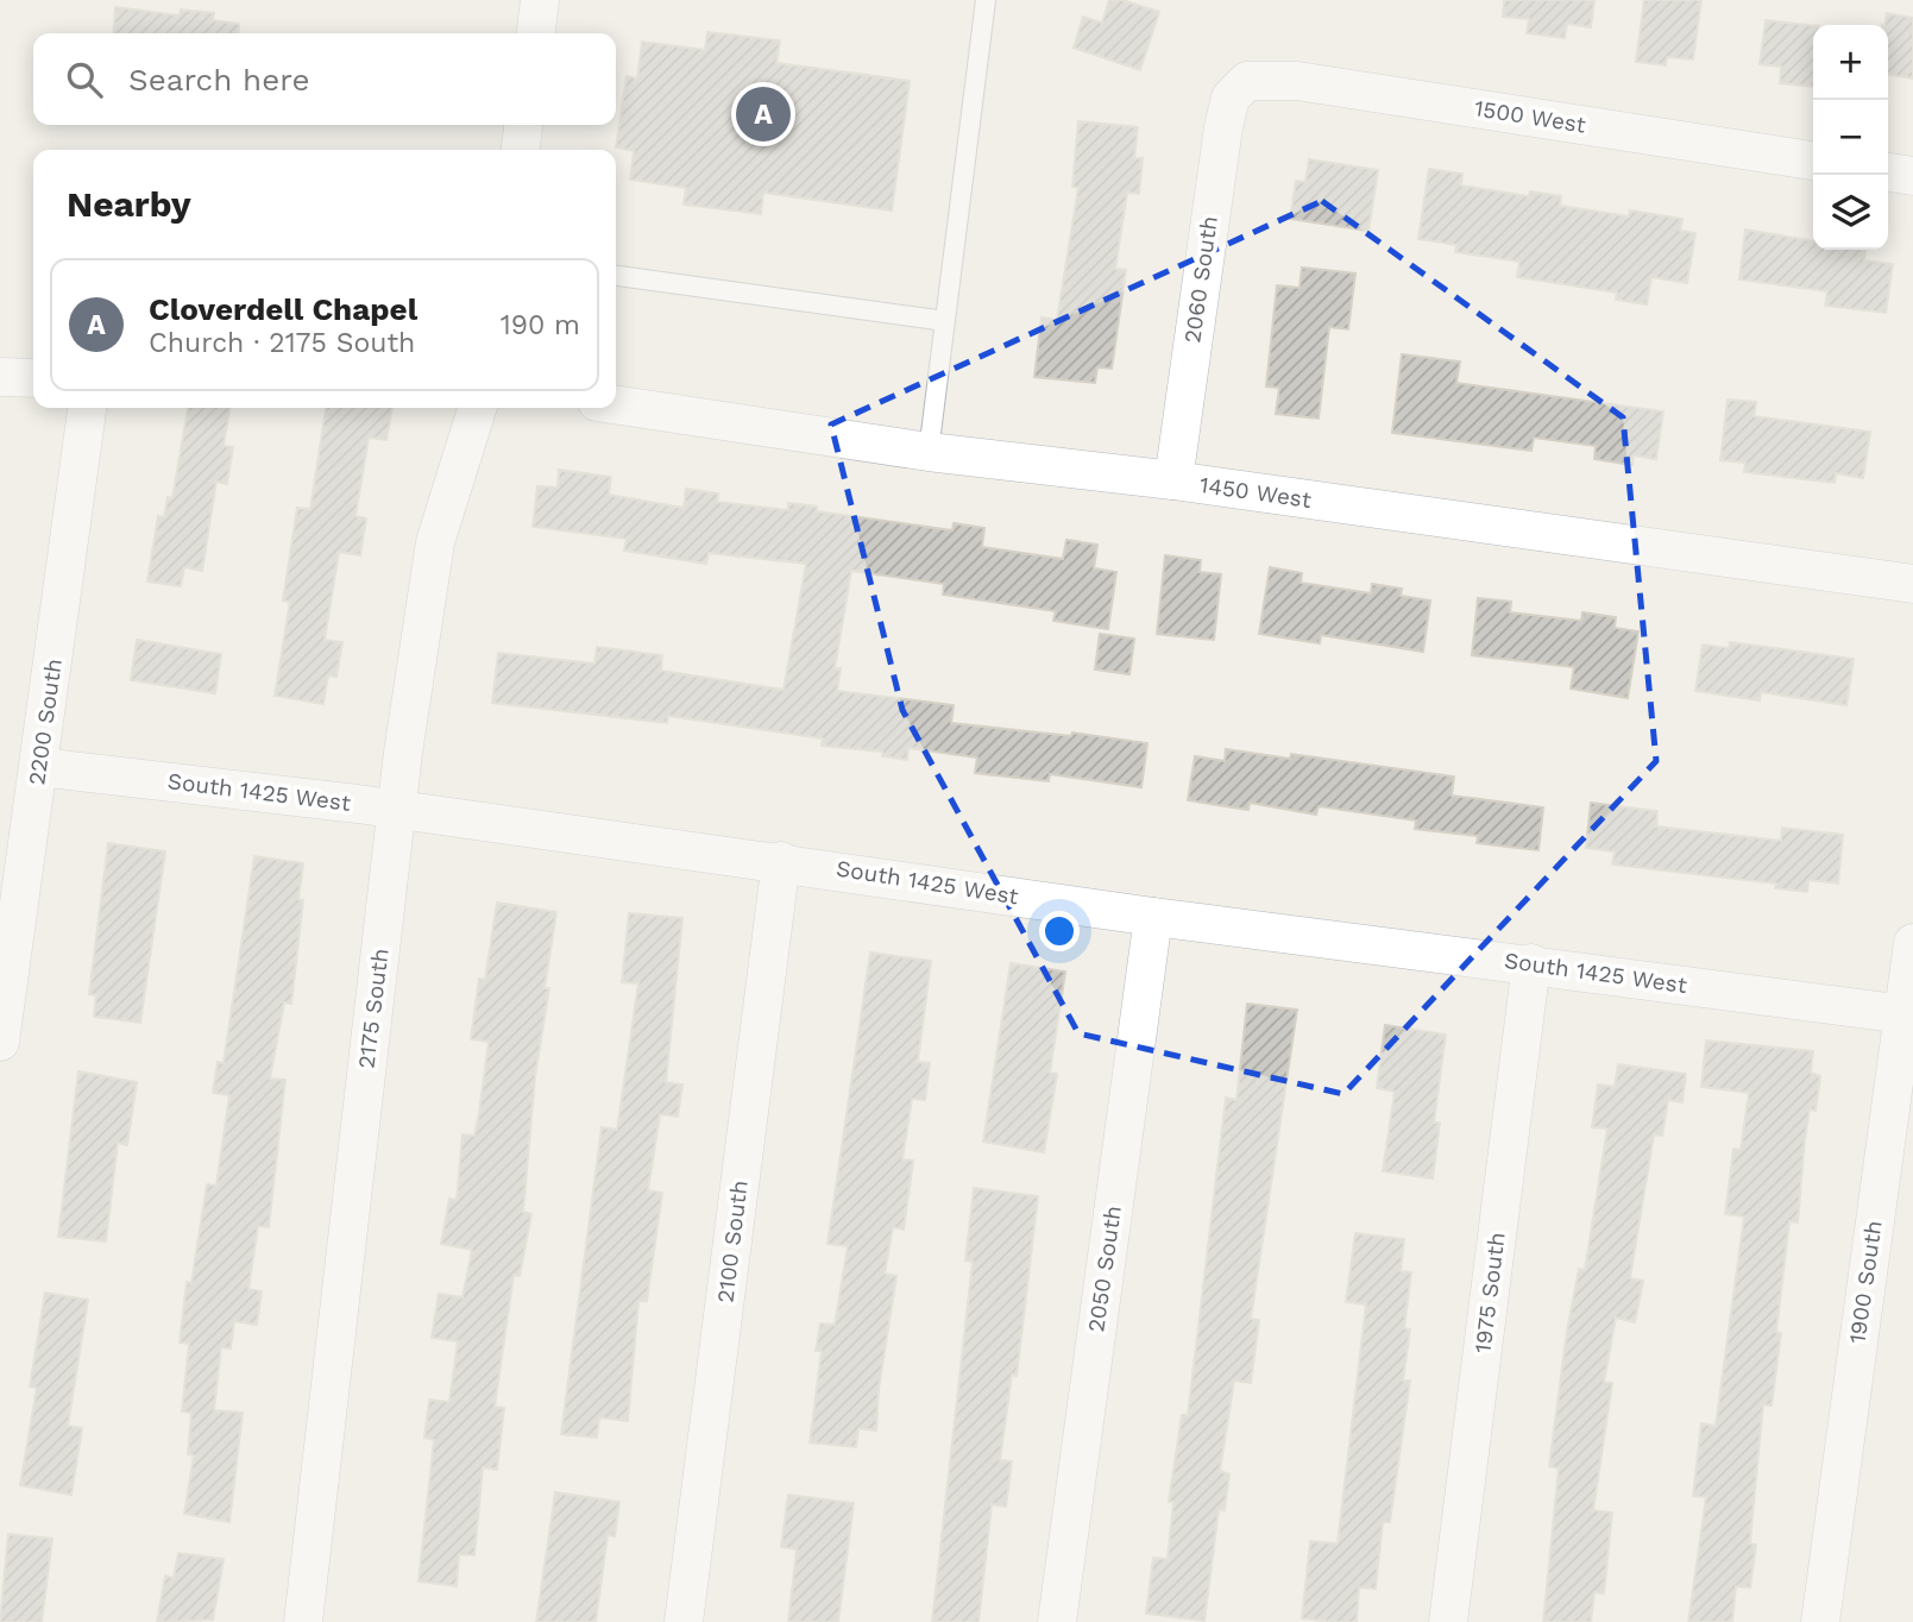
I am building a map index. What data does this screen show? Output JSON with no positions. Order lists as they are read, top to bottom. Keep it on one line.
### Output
{"streets":{"street":["1500 West","2060 South","1450 West","2200 South","South 1425 West","2175 South","2100 South","2050 South","1900 South","1975 South"]},"crossings":[["1500 West","2060 South"],["2060 South","1450 West"],["2200 South","South 1425 West"],["South 1425 West","2175 South"],["South 1425 West","2100 South"],["South 1425 West","2050 South"],["South 1425 West","1900 South"],["South 1425 West","1975 South"]],"page":{"map_buttons":["+","−"],"search":"Search here","pins":"A","heading":"Nearby","list":[{"mark":"A","name":"Cloverdell Chapel","note":"Church · 2175 South","value":"190 m"}]}}
